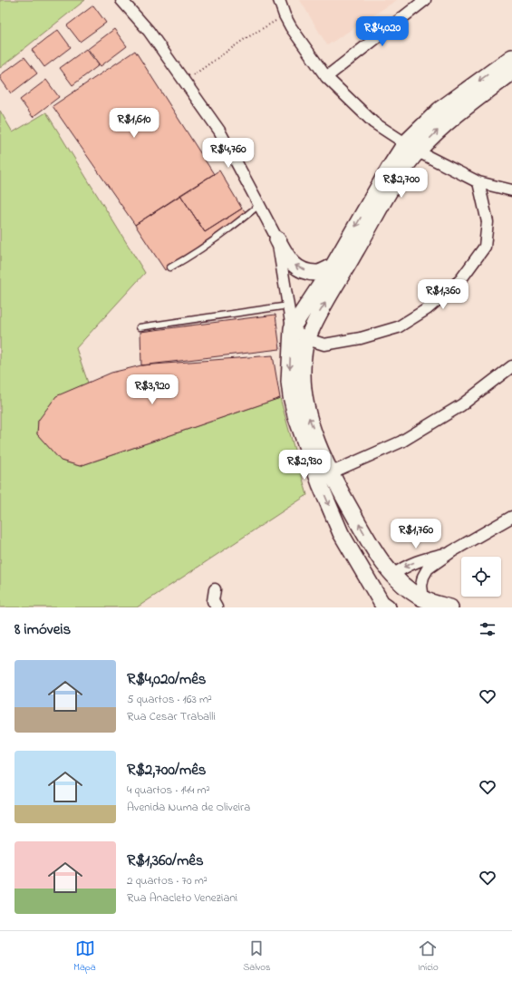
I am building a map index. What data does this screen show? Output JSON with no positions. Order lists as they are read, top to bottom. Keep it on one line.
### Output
{"page":{"price":["R$4,020","R$1,610","R$4,760","R$2,700","R$1,360","R$3,920","R$2,930","R$1,760"],"heading":"8 imóveis","list":[{"name":"R$4,020/mês","note":"5 quartos · 163 m² · Rua Cesar Traballi"},{"name":"R$2,700/mês","note":"4 quartos · 144 m² · Avenida Numa de Oliveira"},{"name":"R$1,360/mês","note":"2 quartos · 70 m² · Rua Anacleto Veneziani"}],"tabs":["Mapa","Salvos","Início"]}}
